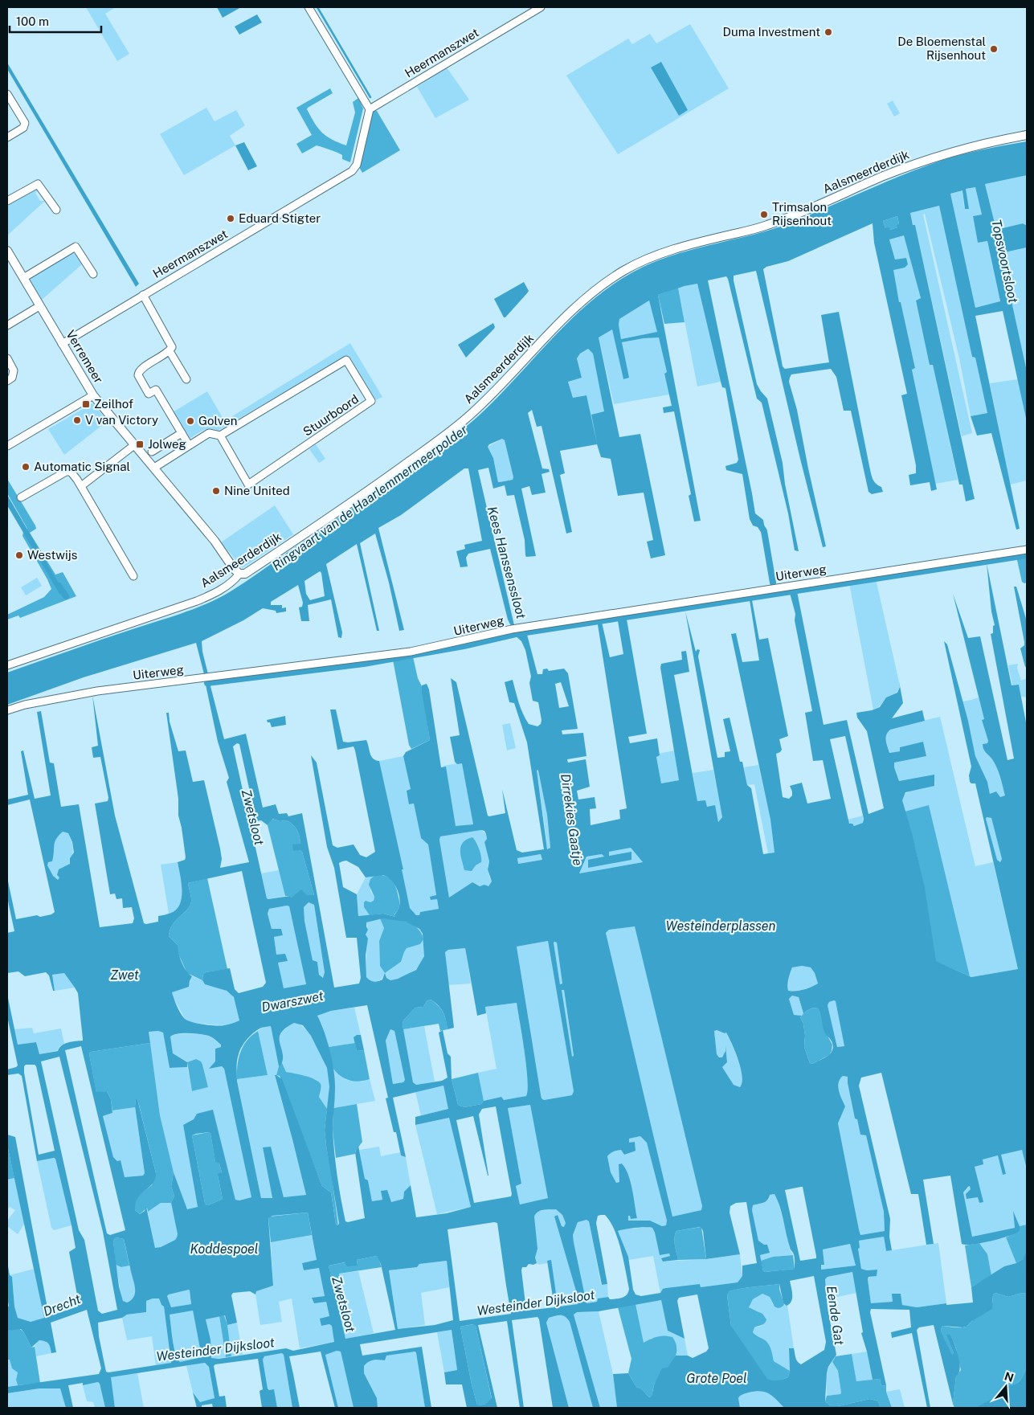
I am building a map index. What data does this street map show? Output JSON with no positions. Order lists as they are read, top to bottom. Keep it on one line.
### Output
{"streets":{"street":["Heermanszwet","Aalsmeerderdijk","Verremeer","Stuurboord","Uiterweg"]},"crossings":[["Heermanszwet","Verremeer"],["Aalsmeerderdijk","Verremeer"],["Verremeer","Stuurboord"]],"water":["Topsvoortsloot","Ringvaart van de Haarlemmermeerpolder","Kees Hanssenssloot","Zwetsloot","Dirrekies Gaatje","Westeinderplassen","Zwet","Dwarszwet","Koddespoel","Westeinder Dijksloot","Drecht","Eende Gat","Grote Poel"],"places":{"other":["Duma Investment","De Bloemenstal Rijsenhout","Trimsalon Rijsenhout","Eduard Stigter","V van Victory","Golven","Automatic Signal","Nine United","Westwijs"],"transit":["Zeilhof","Jolweg"]},"scale_bar":"100 m","north":"top"}
